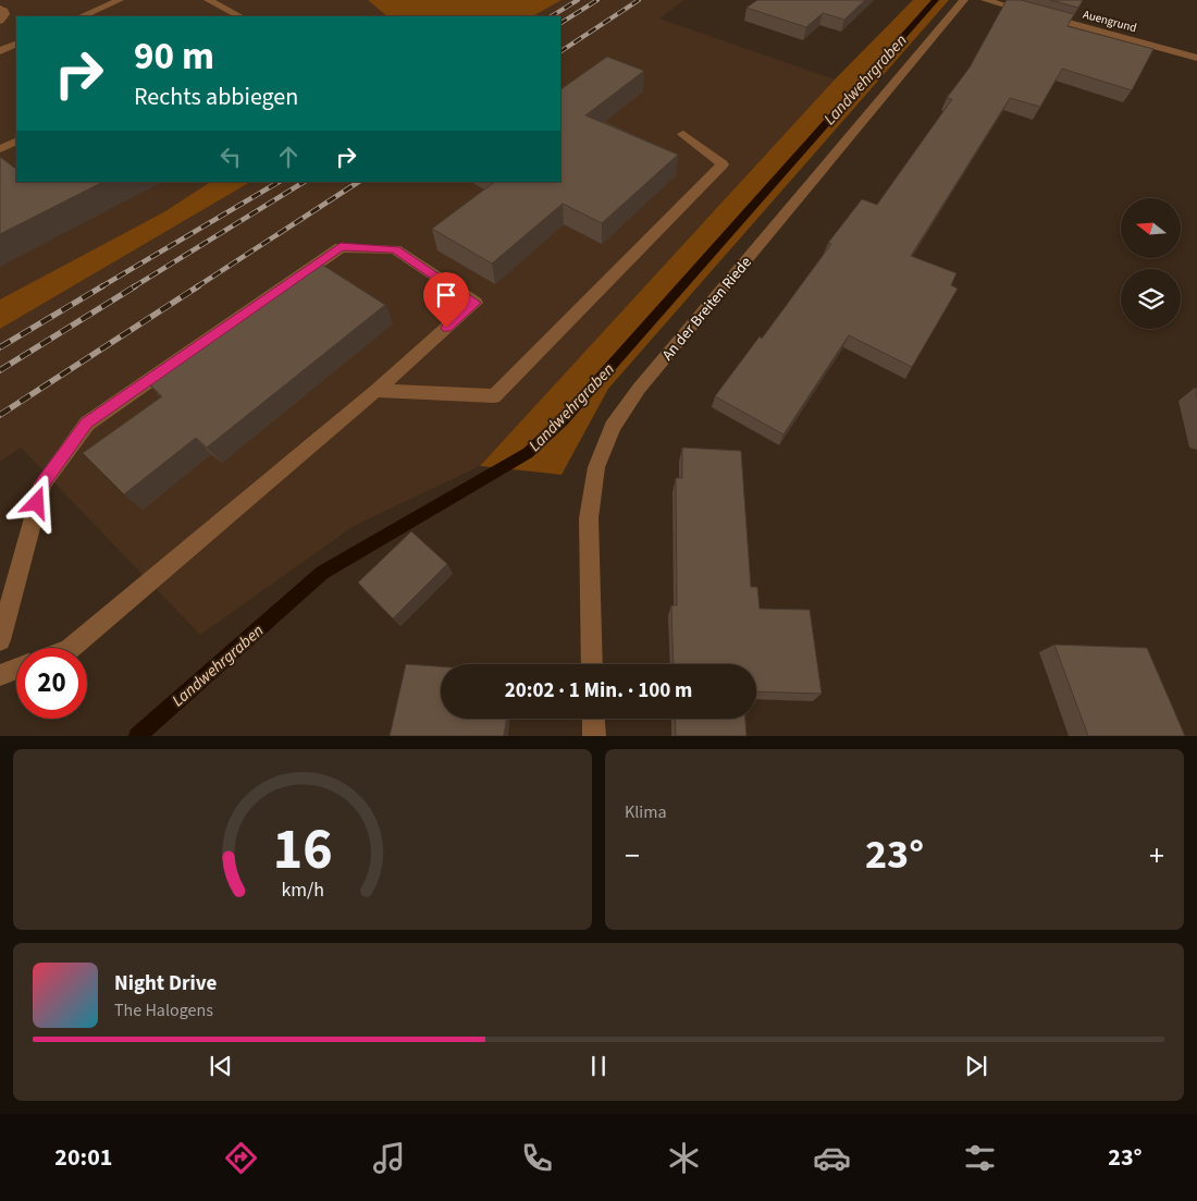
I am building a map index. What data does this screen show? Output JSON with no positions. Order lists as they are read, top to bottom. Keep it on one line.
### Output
{"streets":{"street":["Auengrund","An der Breiten Riede"]},"water":["Landwehrgraben"],"north":"left","page":{"turn":["90 m","Rechts abbiegen"],"limit":"20","trip":"20:02 · 1 Min. · 100 m","tile":"Klima","heat":["−","23°","+"],"song":["Night Drive","The Halogens"],"tabs":["20:01","23°"],"gauge":["16","km/h"]}}
